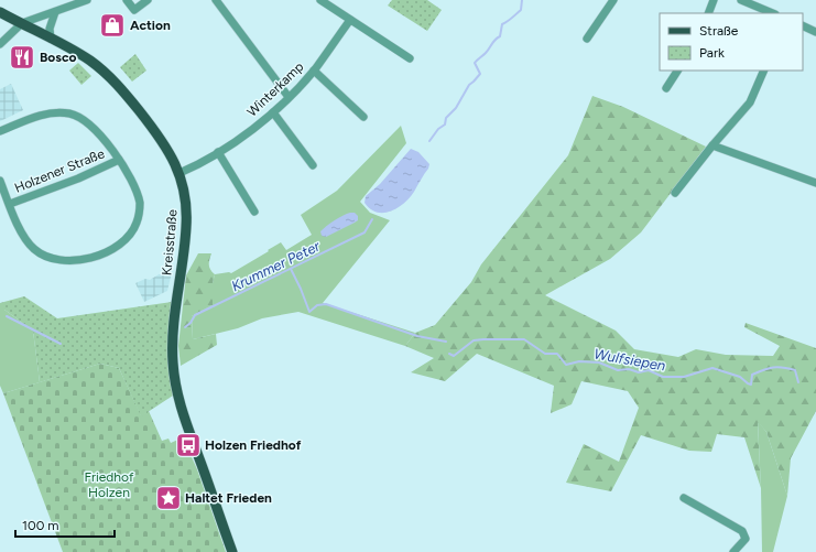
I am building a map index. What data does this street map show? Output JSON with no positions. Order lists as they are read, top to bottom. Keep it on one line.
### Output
{"streets":{"main road":["Kreisstraße"],"street":["Winterkamp","Holzener Straße"]},"crossings":[["Winterkamp","Kreisstraße"]],"water":["Krummer Peter","Wulfsiepen"],"parks":["Friedhof Holzen"],"places":{"shop":["Action"],"restaurant":["Bosco"],"bus stop":["Holzen Friedhof"],"place":["Haltet Frieden"]},"legend":["Straße","Park"],"scale_bar":"100 m"}
